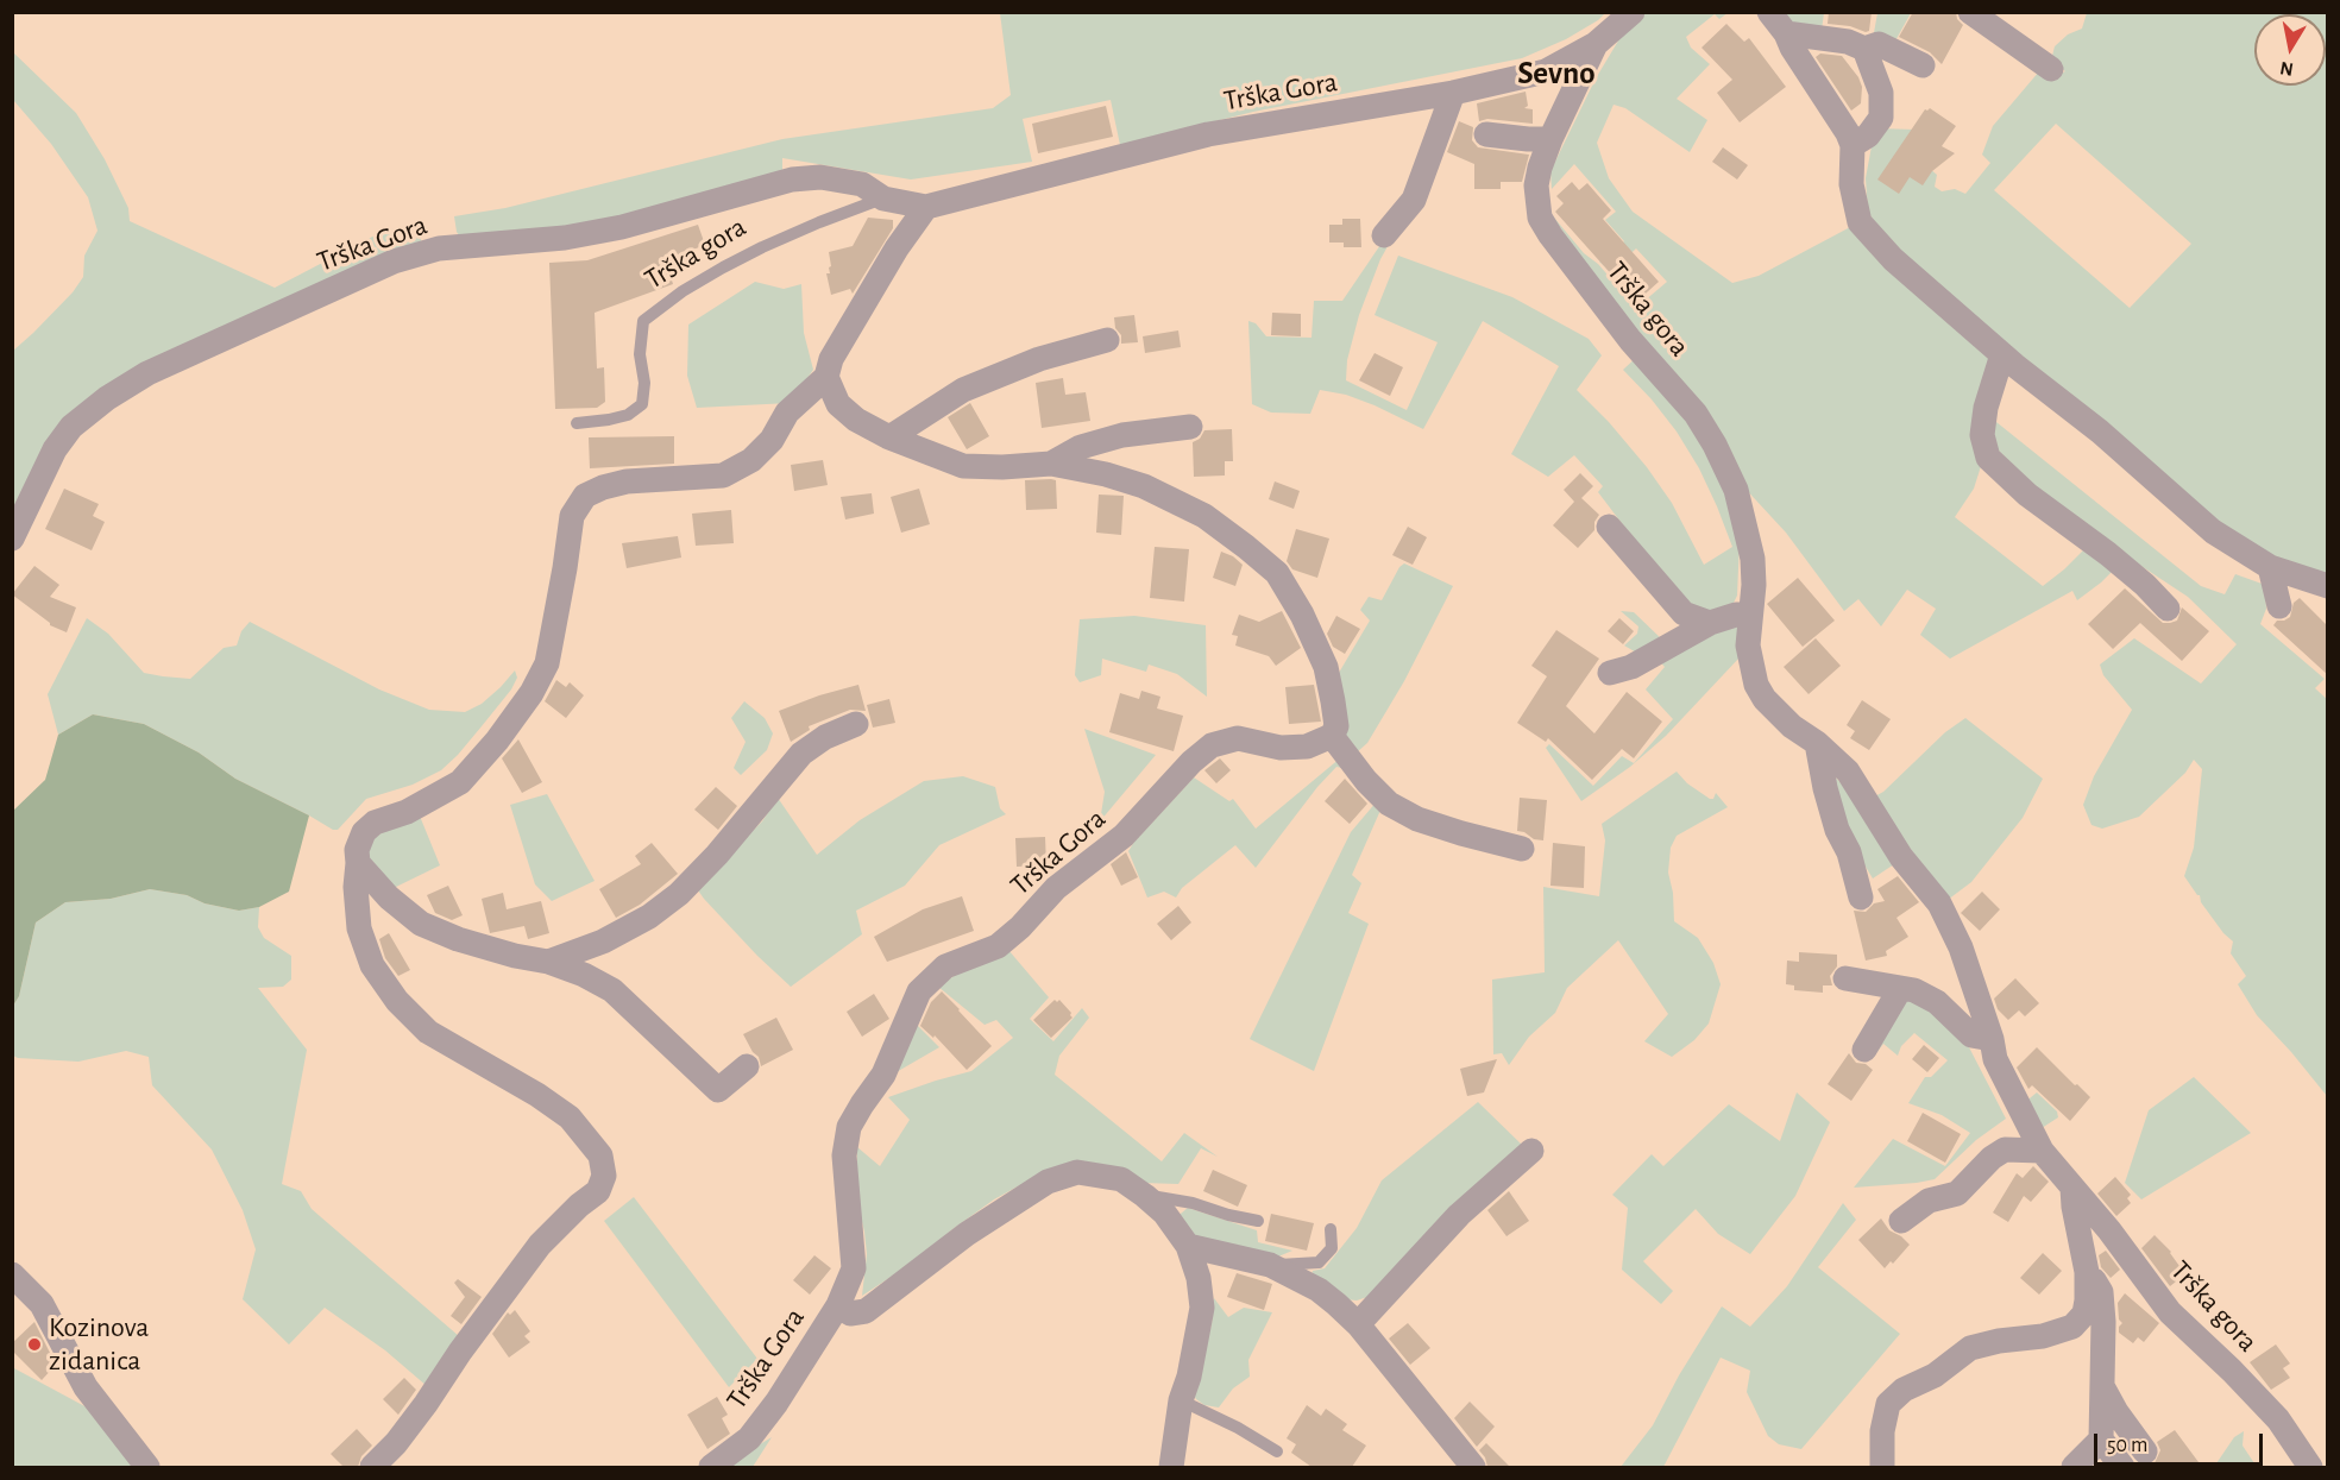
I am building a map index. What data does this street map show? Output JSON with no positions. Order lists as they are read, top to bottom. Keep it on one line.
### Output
{"streets":{"street":["Trška Gora","Trška gora"]},"crossings":[["Trška Gora","Trška gora"]],"districts":["Sevno"],"places":["Kozinova zidanica"],"scale_bar":"50 m","north":"bottom"}
